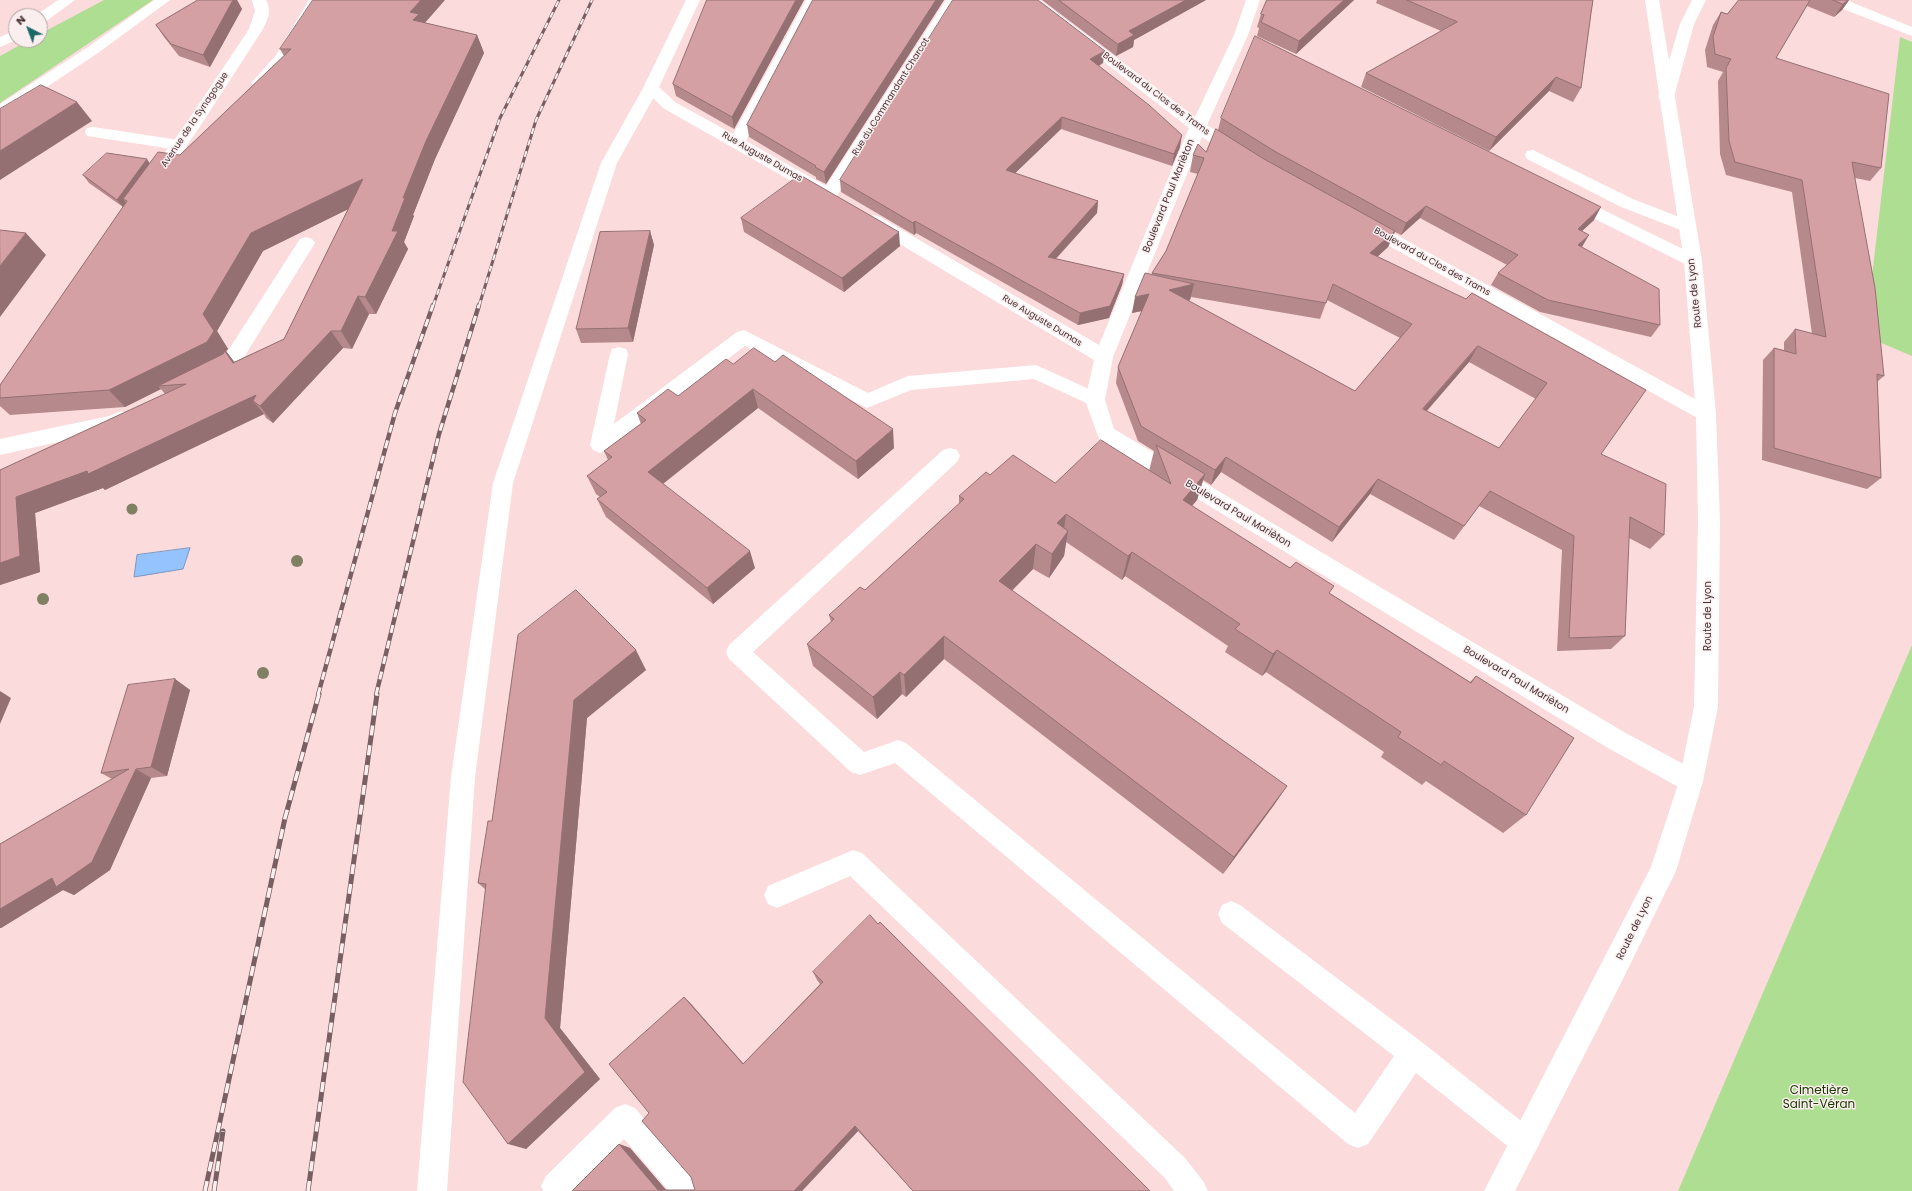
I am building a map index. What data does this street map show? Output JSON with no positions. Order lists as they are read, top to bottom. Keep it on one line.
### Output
{"streets":{"street":["Boulevard du Clos des Trams","Rue du Commandant Charcot","Avenue de la Synagogue","Rue Auguste Dumas","Boulevard Paul Marièton","Route de Lyon"]},"crossings":[["Boulevard du Clos des Trams","Boulevard Paul Marièton"],["Boulevard du Clos des Trams","Route de Lyon"],["Rue du Commandant Charcot","Rue Auguste Dumas"],["Rue Auguste Dumas","Boulevard Paul Marièton"],["Boulevard Paul Marièton","Route de Lyon"]],"parks":["Cimetière Saint-Véran"],"north":"top left"}
